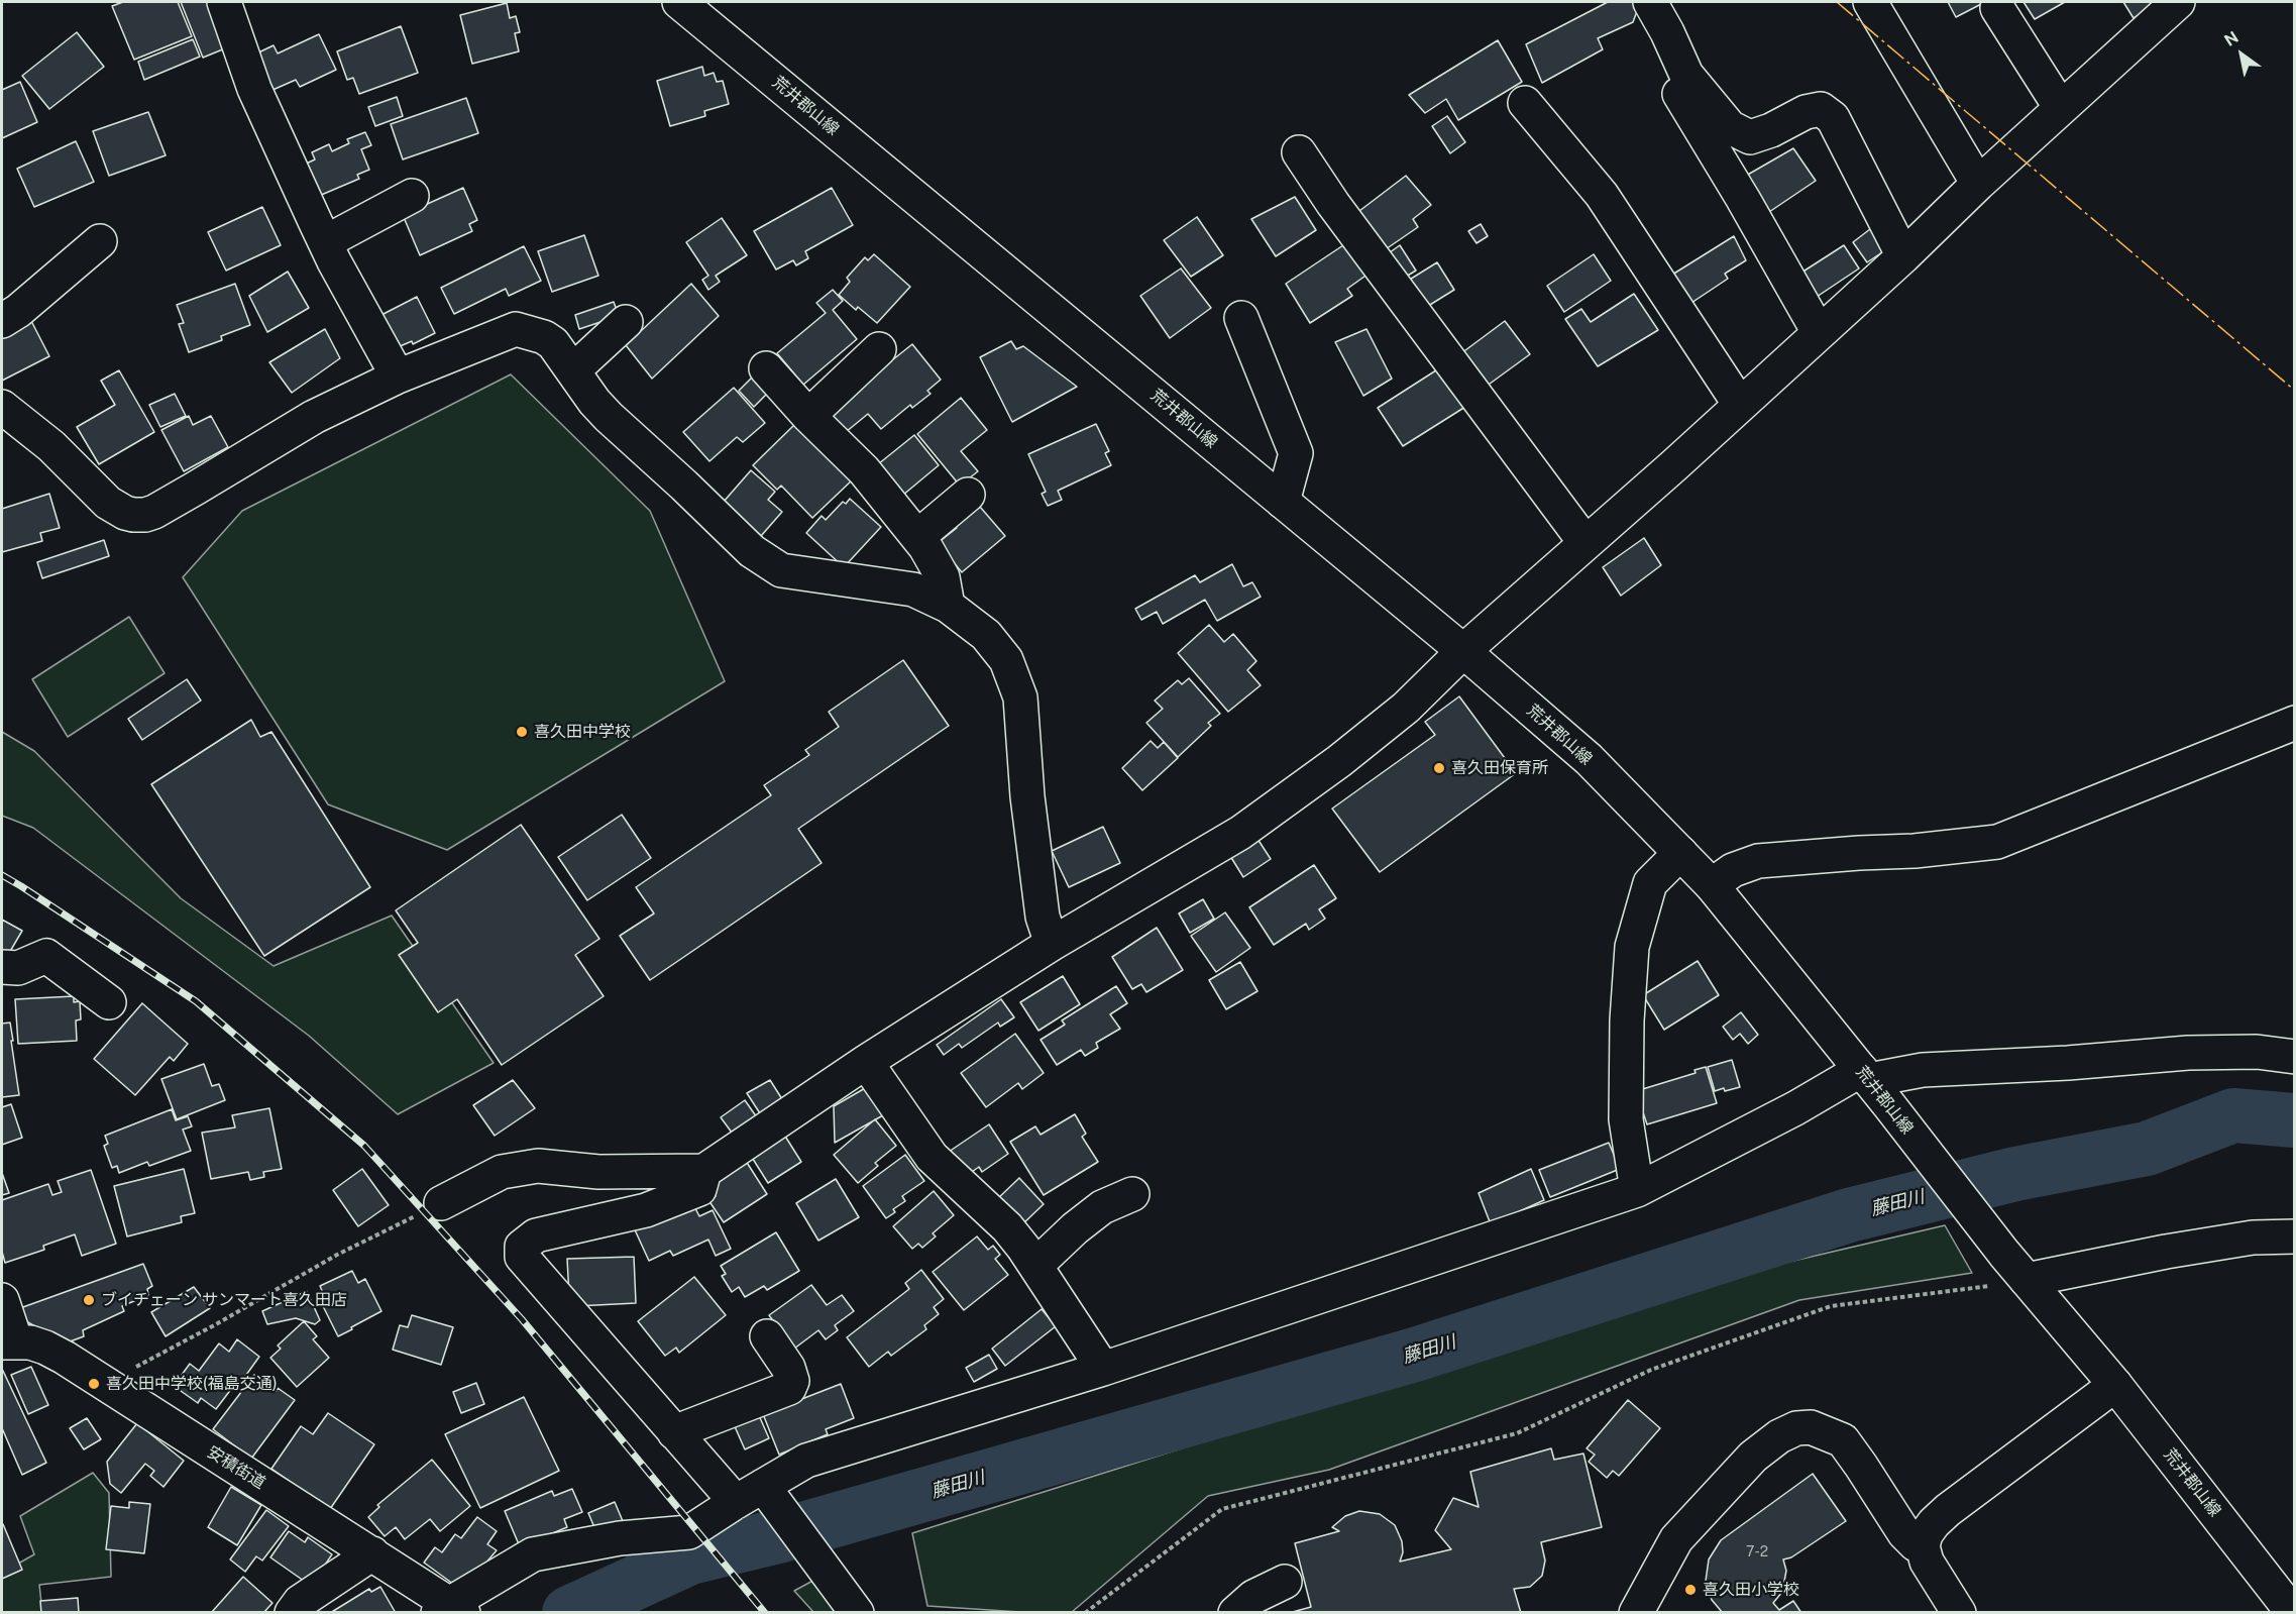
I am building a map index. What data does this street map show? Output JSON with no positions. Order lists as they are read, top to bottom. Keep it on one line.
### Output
{"streets":{"street":["荒井郡山線","安積街道"]},"water":["藤田川"],"places":["喜久田中学校","喜久田保育所","ブイチェーン サンマート喜久田店","喜久田中学校(福島交通)","喜久田小学校"],"house_numbers":["7-2"],"north":"top left"}
